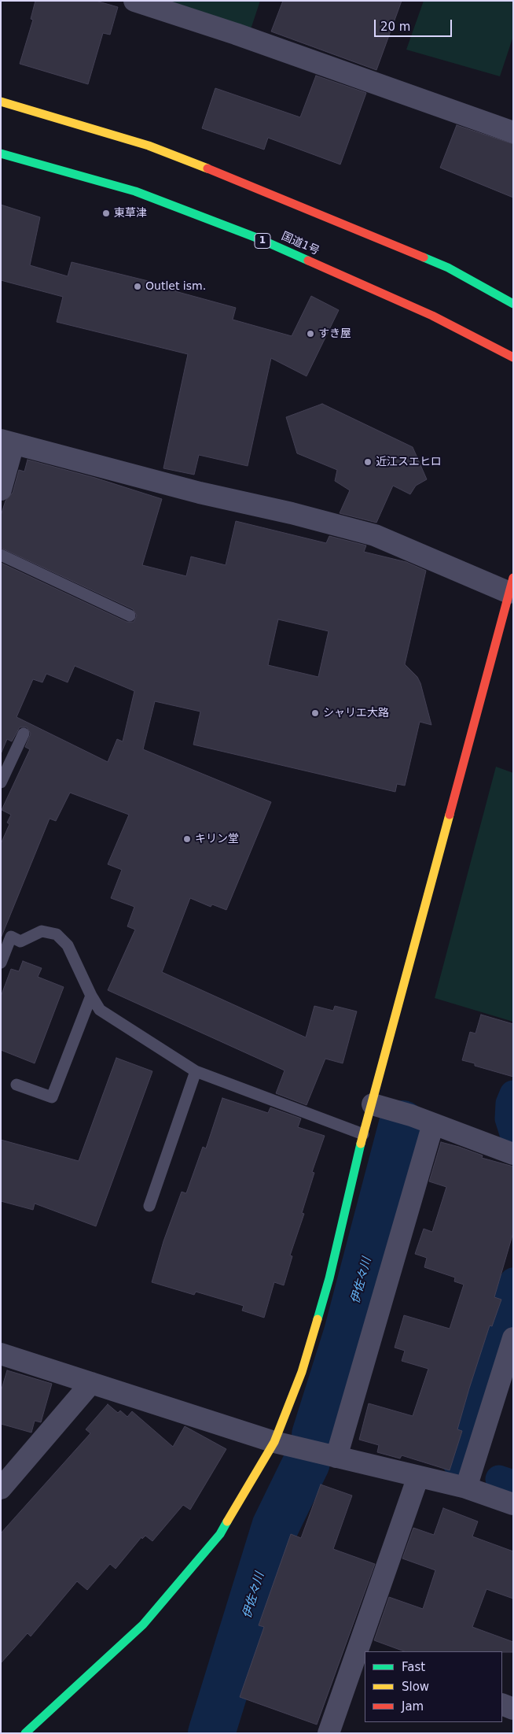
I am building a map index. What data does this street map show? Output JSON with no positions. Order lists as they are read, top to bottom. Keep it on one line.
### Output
{"streets":{"main road":["1","国道1号"]},"water":["伊佐々川"],"places":["東草津","Outlet ism.","すき屋","近江スエヒロ","シャリエ大路","キリン堂"],"legend":["Fast","Slow","Jam"],"scale_bar":"20 m"}
